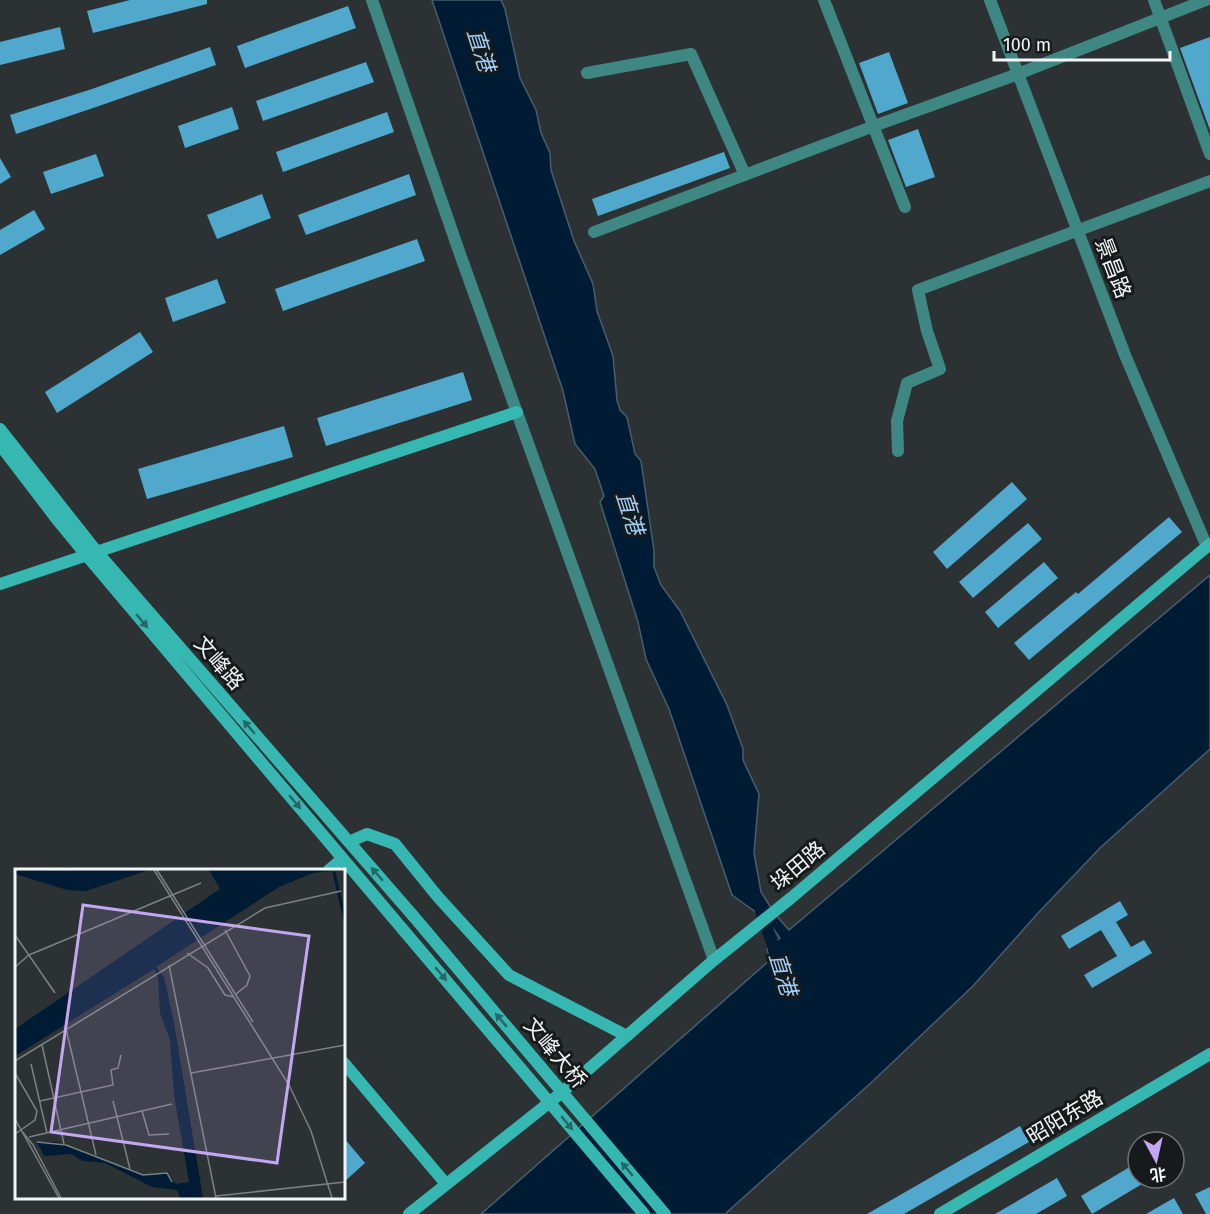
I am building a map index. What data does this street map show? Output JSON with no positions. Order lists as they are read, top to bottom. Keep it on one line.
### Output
{"streets":{"street":["景昌路","文峰路","垛田路","文峰大桥","昭阳东路"]},"crossings":[["景昌路","垛田路"],["文峰路","文峰大桥"]],"water":["直港"],"scale_bar":"100 m","north":"bottom"}
